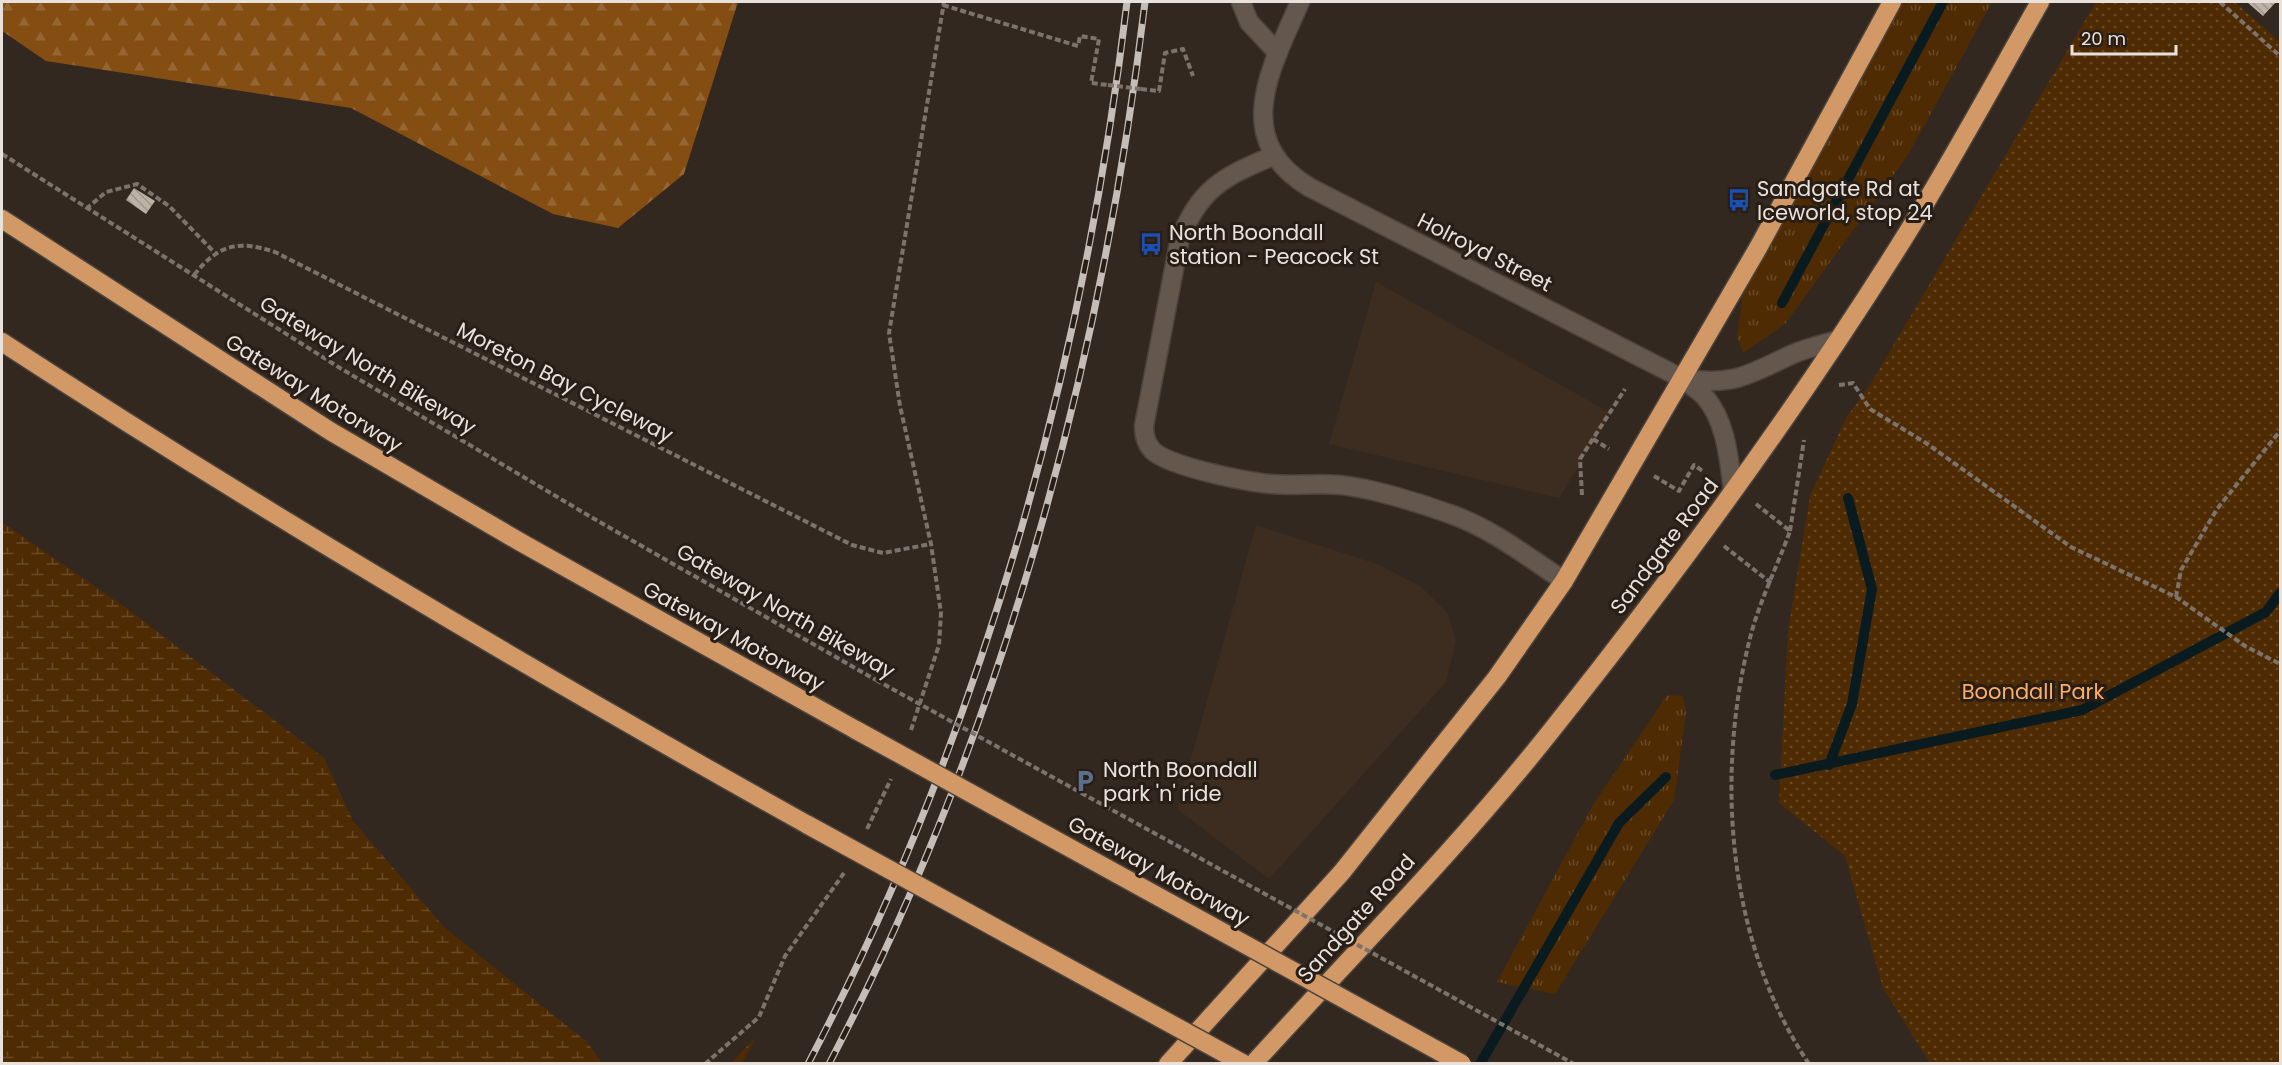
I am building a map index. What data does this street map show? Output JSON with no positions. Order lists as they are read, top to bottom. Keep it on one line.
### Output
{"streets":{"highway":["Gateway Motorway","Sandgate Road"],"street":["Holroyd Street"],"path":["Gateway North Bikeway","Moreton Bay Cycleway"]},"crossings":[["Holroyd Street","Sandgate Road"],["Gateway North Bikeway","Moreton Bay Cycleway"]],"parks":["Boondall Park"],"places":{"bus stop":["Sandgate Rd at Iceworld, stop 24","North Boondall station - Peacock St"],"parking":["North Boondall park 'n' ride"]},"scale_bar":"20 m"}
